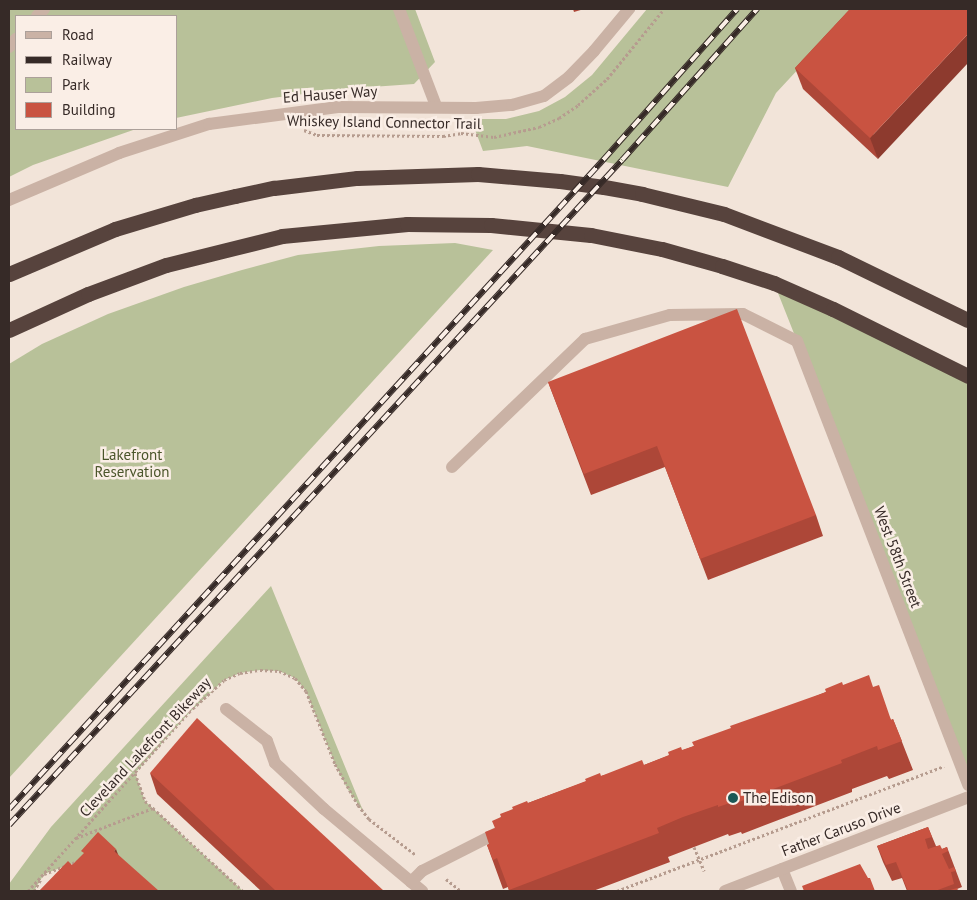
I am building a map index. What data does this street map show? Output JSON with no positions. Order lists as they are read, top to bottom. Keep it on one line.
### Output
{"streets":{"street":["Ed Hauser Way","West 58th Street","Father Caruso Drive"],"path":["Whiskey Island Connector Trail","Cleveland Lakefront Bikeway"]},"parks":["Lakefront Reservation"],"places":["The Edison"],"legend":["Road","Railway","Park","Building"]}
